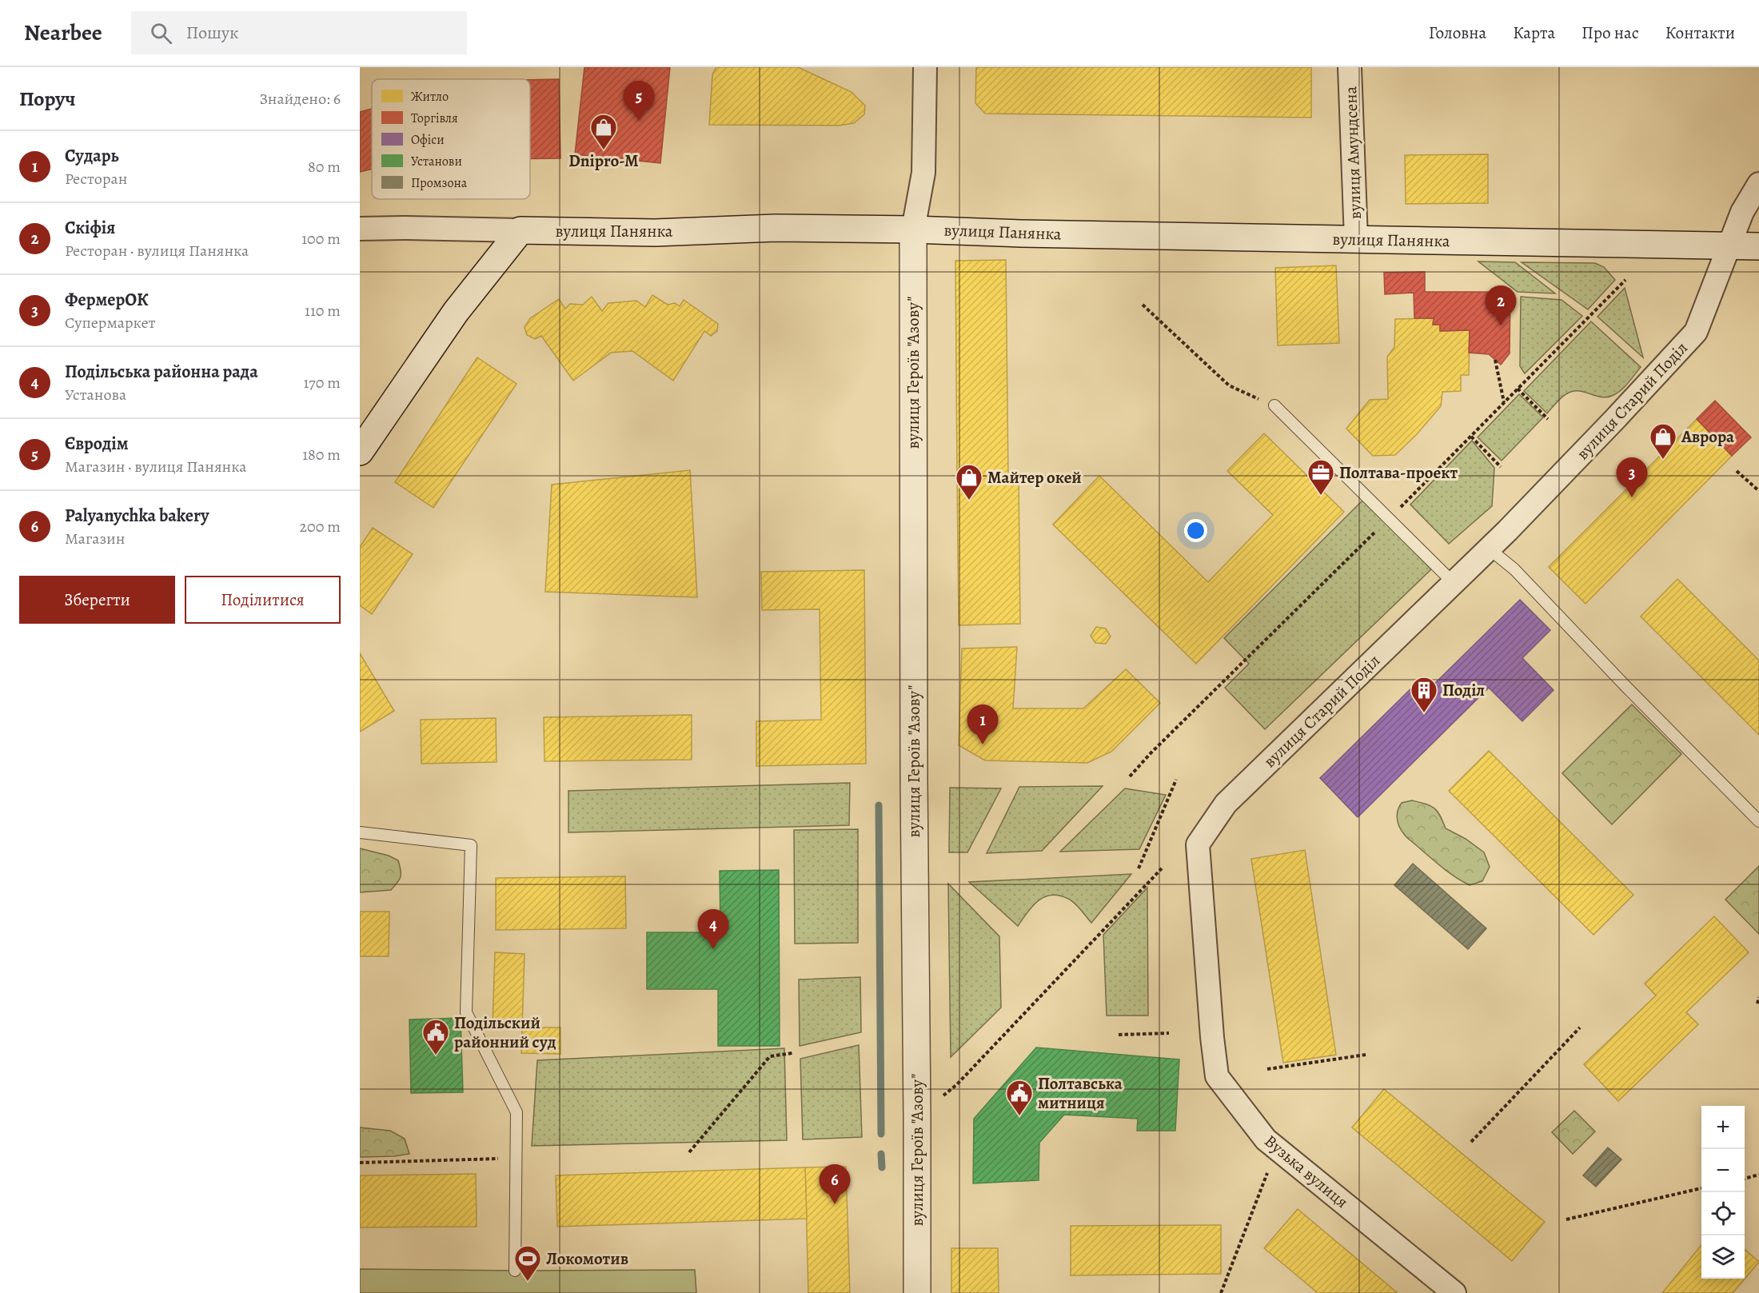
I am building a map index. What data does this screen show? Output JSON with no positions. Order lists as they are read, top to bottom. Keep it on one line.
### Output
{"streets":{"main road":["вулиця Панянка","вулиця Героїв \"Азову\""],"street":["вулиця Амундсена","вулиця Старий Поділ","Вузька вулиця"]},"crossings":[["вулиця Амундсена","вулиця Панянка"],["вулиця Панянка","вулиця Героїв \"Азову\""],["вулиця Панянка","вулиця Старий Поділ"],["вулиця Старий Поділ","Вузька вулиця"]],"places":{"shop":["Dnipro-M","Аврора","Майтер окей"],"office":["Полтава-проект"],"building":["Поділ"],"public building":["Подільский районний суд","Полтавська митниця"],"sports":["Локомотив"]},"legend":["Житло","Торгівля","Офіси","Установи","Промзона"],"page":{"header":"Nearbee","search":"Пошук","nav":["Головна","Карта","Про нас","Контакти"],"heading":["Поруч","Знайдено: 6"],"pins":["5","2","3","1","4","6"],"list":[{"mark":"1","name":"Сударь","note":"Ресторан","value":"80 m"},{"mark":"2","name":"Скіфія","note":"Ресторан · вулиця Панянка","value":"100 m"},{"mark":"3","name":"ФермерОК","note":"Супермаркет","value":"110 m"},{"mark":"4","name":"Подільська районна рада","note":"Установа","value":"170 m"},{"mark":"5","name":"Євродім","note":"Магазин · вулиця Панянка","value":"180 m"},{"mark":"6","name":"Palyanychka bakery","note":"Магазин","value":"200 m"}],"buttons":["Зберегти","Поділитися"],"map_buttons":["+","−"]}}
